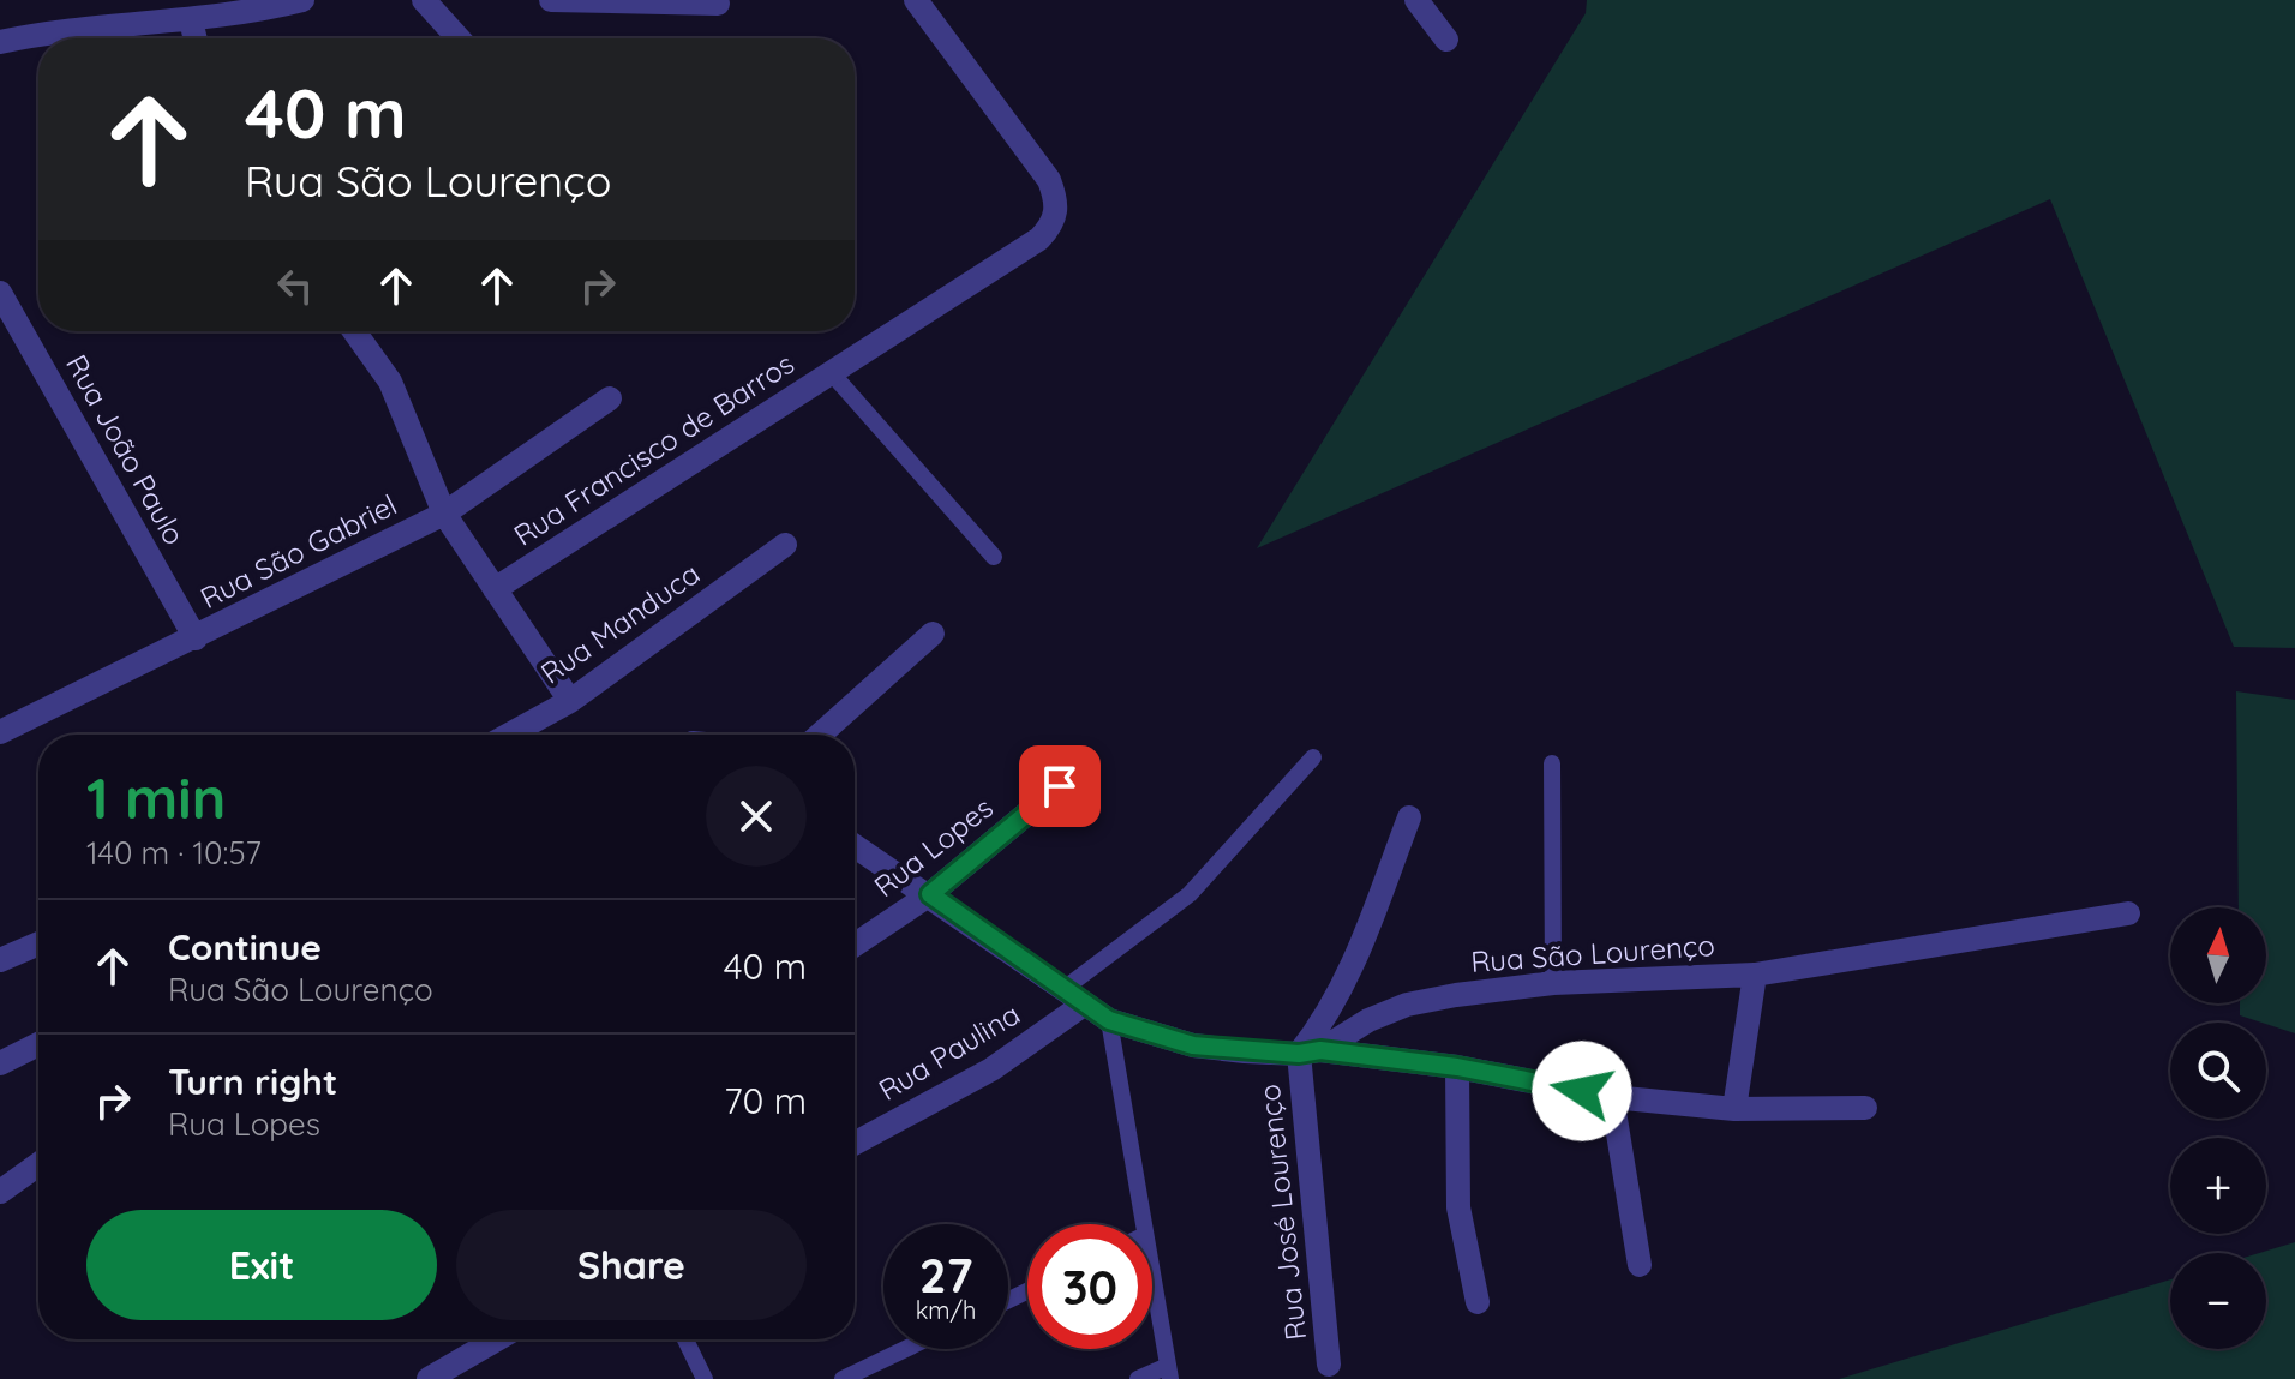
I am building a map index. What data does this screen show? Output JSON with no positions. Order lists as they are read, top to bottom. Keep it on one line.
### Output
{"streets":{"street":["Rua João Paulo","Rua Francisco de Barros","Rua São Gabriel","Rua Manduca","Rua Lopes","Rua São Lourenço","Rua Paulina","Rua José Lourenço"]},"crossings":[["Rua João Paulo","Rua São Gabriel"],["Rua São Lourenço","Rua José Lourenço"]],"north":"top","page":{"turn":["40 m","Rua São Lourenço"],"heading":["1 min","140 m · 10:57"],"list":[{"name":"Continue","note":"Rua São Lourenço","value":"40 m"},{"name":"Turn right","note":"Rua Lopes","value":"70 m"}],"map_buttons":["+","−"],"buttons":["Exit","Share"],"speed":"27 km/h","limit":"30"}}
